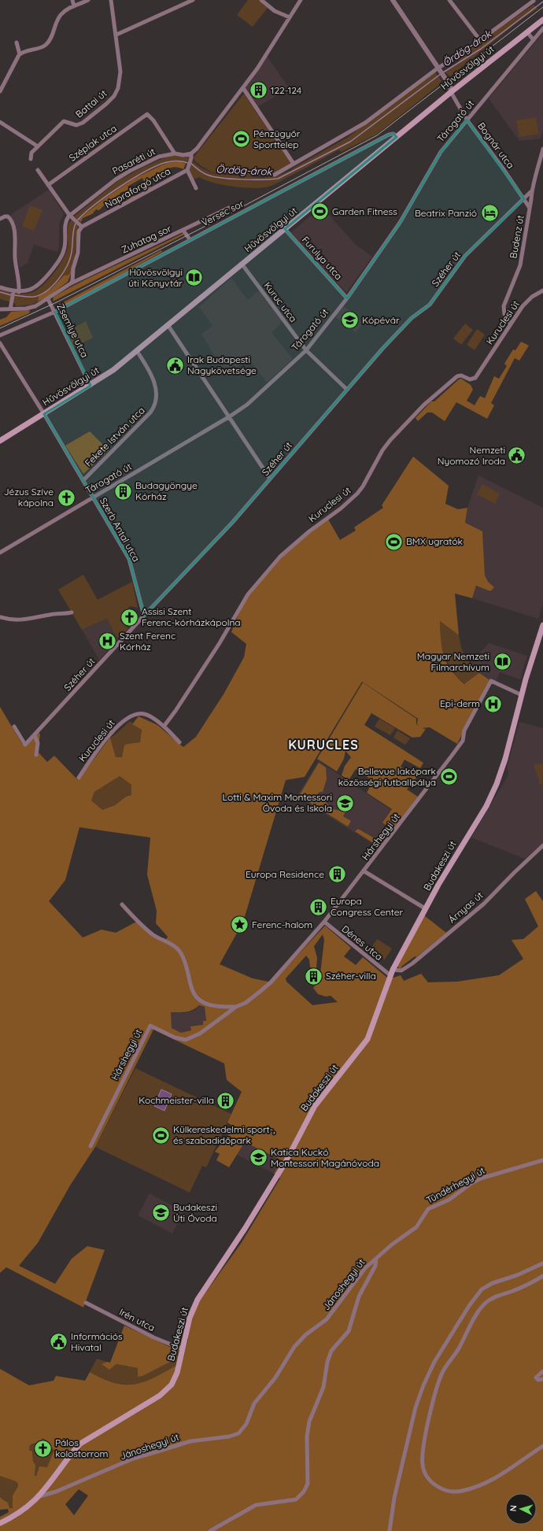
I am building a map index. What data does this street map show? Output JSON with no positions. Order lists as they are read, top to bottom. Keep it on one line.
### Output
{"streets":{"main road":["Hűvösvölgyi út","Budakeszi út"],"street":["Battai út","Tárogató út","Széplak utca","Bognár utca","Pasaréti út","Napraforgó utca","Versec sor","Budenz út","Zuhatag sor","Furulya utca","Széher út","Kuruc utca","Kuruclesi út","Zsemlye utca","Fekete István utca","Szerb Antal utca","Hárshegyi út","Árnyas út","Dénes utca","Tündérhegyi út","Jánoshegyi út","Irén utca"]},"crossings":[["Hűvösvölgyi út","Bognár utca"],["Hűvösvölgyi út","Versec sor"],["Hűvösvölgyi út","Furulya utca"],["Hűvösvölgyi út","Kuruc utca"],["Hűvösvölgyi út","Zsemlye utca"],["Hűvösvölgyi út","Fekete István utca"],["Hűvösvölgyi út","Szerb Antal utca"],["Tárogató út","Bognár utca"],["Tárogató út","Furulya utca"],["Tárogató út","Kuruc utca"],["Tárogató út","Szerb Antal utca"],["Széplak utca","Pasaréti út"],["Bognár utca","Budenz út"],["Bognár utca","Széher út"],["Versec sor","Zsemlye utca"],["Budenz út","Széher út"],["Budenz út","Kuruclesi út"],["Zuhatag sor","Zsemlye utca"],["Széher út","Kuruc utca"],["Széher út","Szerb Antal utca"],["Fekete István utca","Szerb Antal utca"],["Hárshegyi út","Budakeszi út"],["Hárshegyi út","Dénes utca"],["Budakeszi út","Árnyas út"],["Budakeszi út","Dénes utca"],["Budakeszi út","Jánoshegyi út"],["Budakeszi út","Irén utca"],["Tündérhegyi út","Jánoshegyi út"]],"districts":["KURUCLES"],"water":["Ördög-árok"],"places":{"building":["122-124","Budagyöngye Kórház","Europa Residence","Europa Congress Center","Széher-villa","Kochmeister-villa"],"sports":["Pénzügyőr Sporttelep","Garden Fitness","BMX ugratók","Bellevue lakópark közösségi futballpálya","Külkereskedelmi sport-, és szabadidőpark"],"hotel":["Beatrix Panzió"],"library":["Hűvösvölgyi úti Könyvtár","Magyar Nemzeti Filmarchívum"],"school or university":["Kópévár","Lotti & Maxim Montessori Óvoda és Iskola","Katica Kuckó Montessori Magánóvoda","Budakeszi Úti Óvoda"],"public building":["Irak Budapesti Nagykövetsége","Nemzeti Nyomozó Iroda","Információs Hivatal"],"church":["Jézus Szíve kápolna","Assisi Szent Ferenc-kórházkápolna","Pálos kolostorrom"],"hospital":["Szent Ferenc Kórház","Epi-derm"],"place":["Ferenc-halom"]},"north":"left"}
